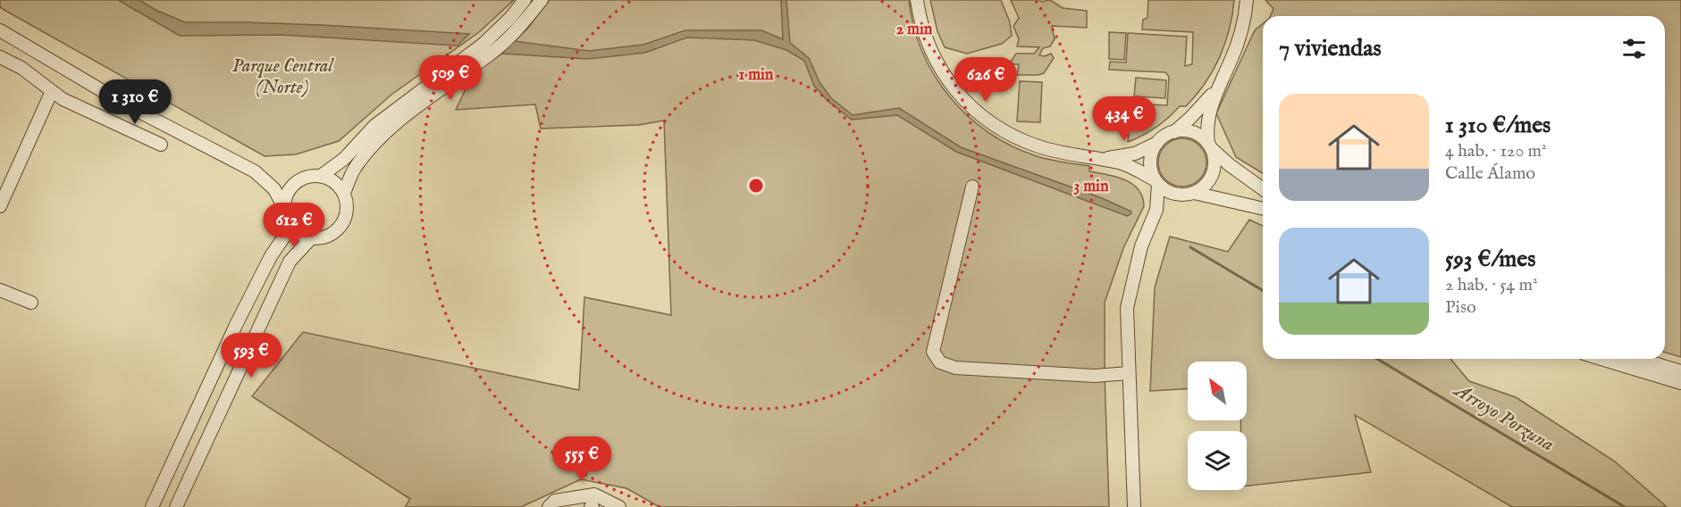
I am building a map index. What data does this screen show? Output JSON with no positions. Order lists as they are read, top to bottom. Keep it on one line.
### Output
{"water":["Arroyo Porzuna"],"parks":["Parque Central (Norte)"],"north":"top left","page":{"heading":"7 viviendas","price":["509 €","626 €","1 310 €","434 €","612 €","593 €","555 €"],"list":[{"name":"1 310 €/mes","note":"4 hab. · 120 m² · Calle Álamo"},{"name":"593 €/mes","note":"2 hab. · 54 m² · Piso"}]},"rings":["2 min","1 min","3 min"]}
